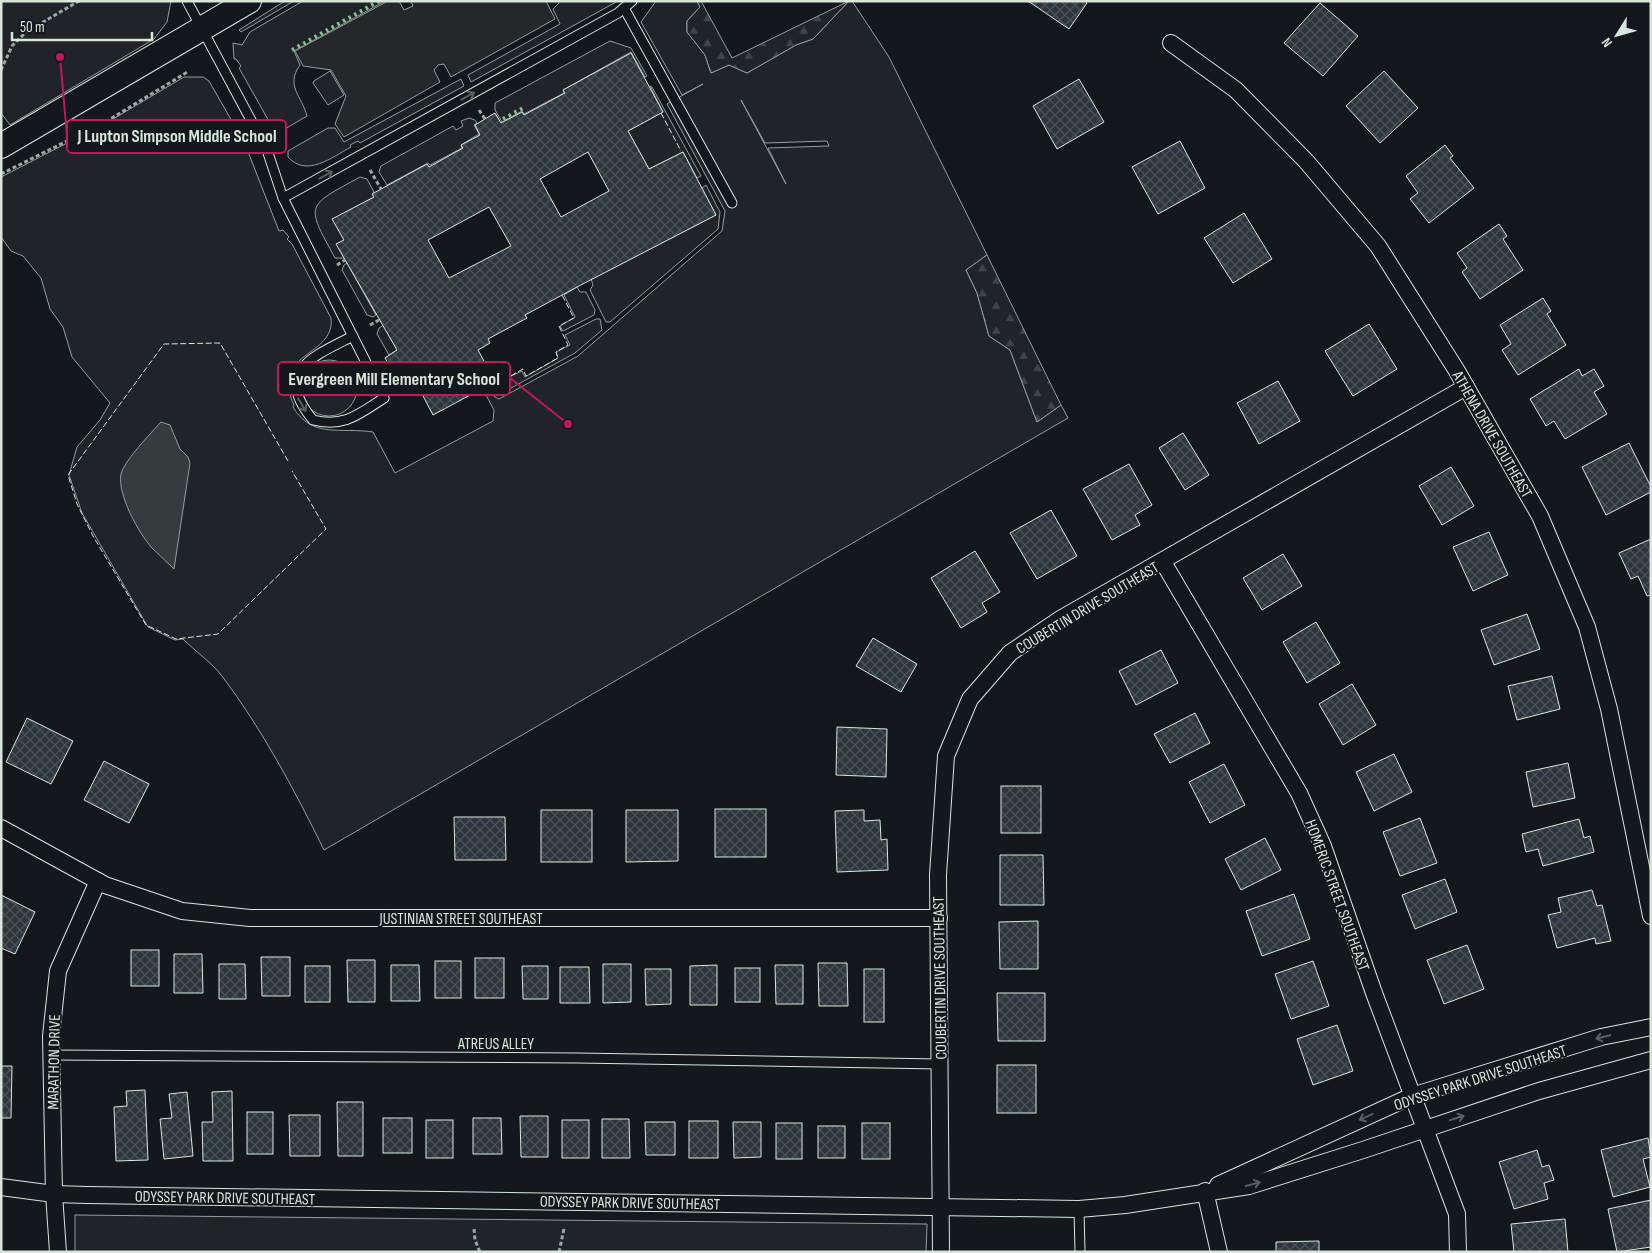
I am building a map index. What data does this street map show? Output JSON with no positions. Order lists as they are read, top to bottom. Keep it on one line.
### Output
{"streets":{"street":["ATHENA DRIVE SOUTHEAST","COUBERTIN DRIVE SOUTHEAST","HOMERIC STREET SOUTHEAST","JUSTINIAN STREET SOUTHEAST","MARATHON DRIVE","ODYSSEY PARK DRIVE SOUTHEAST"],"lane":["ATREUS ALLEY"]},"crossings":[["ATHENA DRIVE SOUTHEAST","COUBERTIN DRIVE SOUTHEAST"],["COUBERTIN DRIVE SOUTHEAST","HOMERIC STREET SOUTHEAST"],["COUBERTIN DRIVE SOUTHEAST","JUSTINIAN STREET SOUTHEAST"],["COUBERTIN DRIVE SOUTHEAST","ATREUS ALLEY"],["COUBERTIN DRIVE SOUTHEAST","ODYSSEY PARK DRIVE SOUTHEAST"],["HOMERIC STREET SOUTHEAST","ODYSSEY PARK DRIVE SOUTHEAST"],["JUSTINIAN STREET SOUTHEAST","MARATHON DRIVE"],["ATREUS ALLEY","MARATHON DRIVE"],["MARATHON DRIVE","ODYSSEY PARK DRIVE SOUTHEAST"]],"places":["J Lupton Simpson Middle School","Evergreen Mill Elementary School"],"scale_bar":"50 m","north":"bottom left"}
